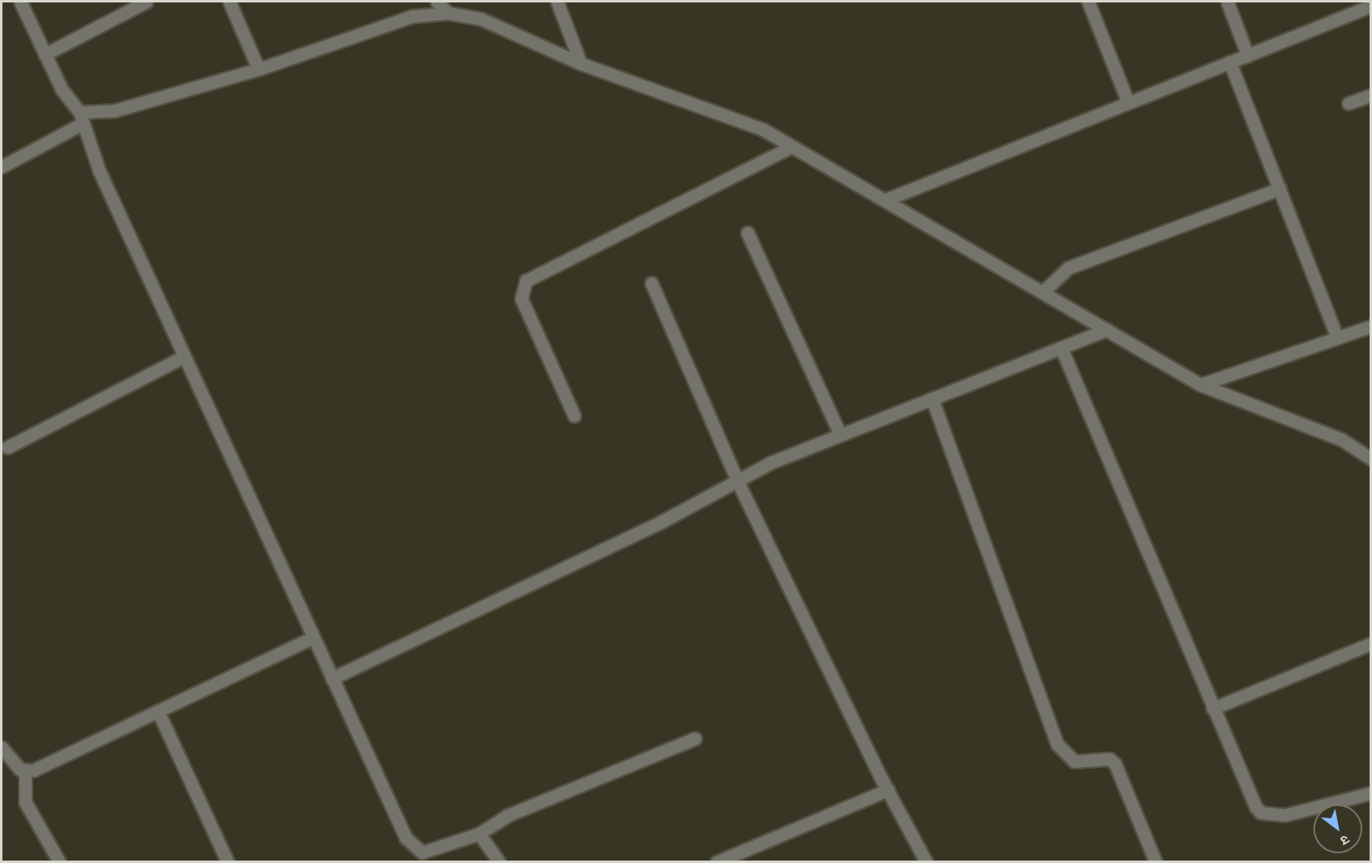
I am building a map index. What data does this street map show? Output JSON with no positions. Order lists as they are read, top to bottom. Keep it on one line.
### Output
{"north":"bottom right"}
